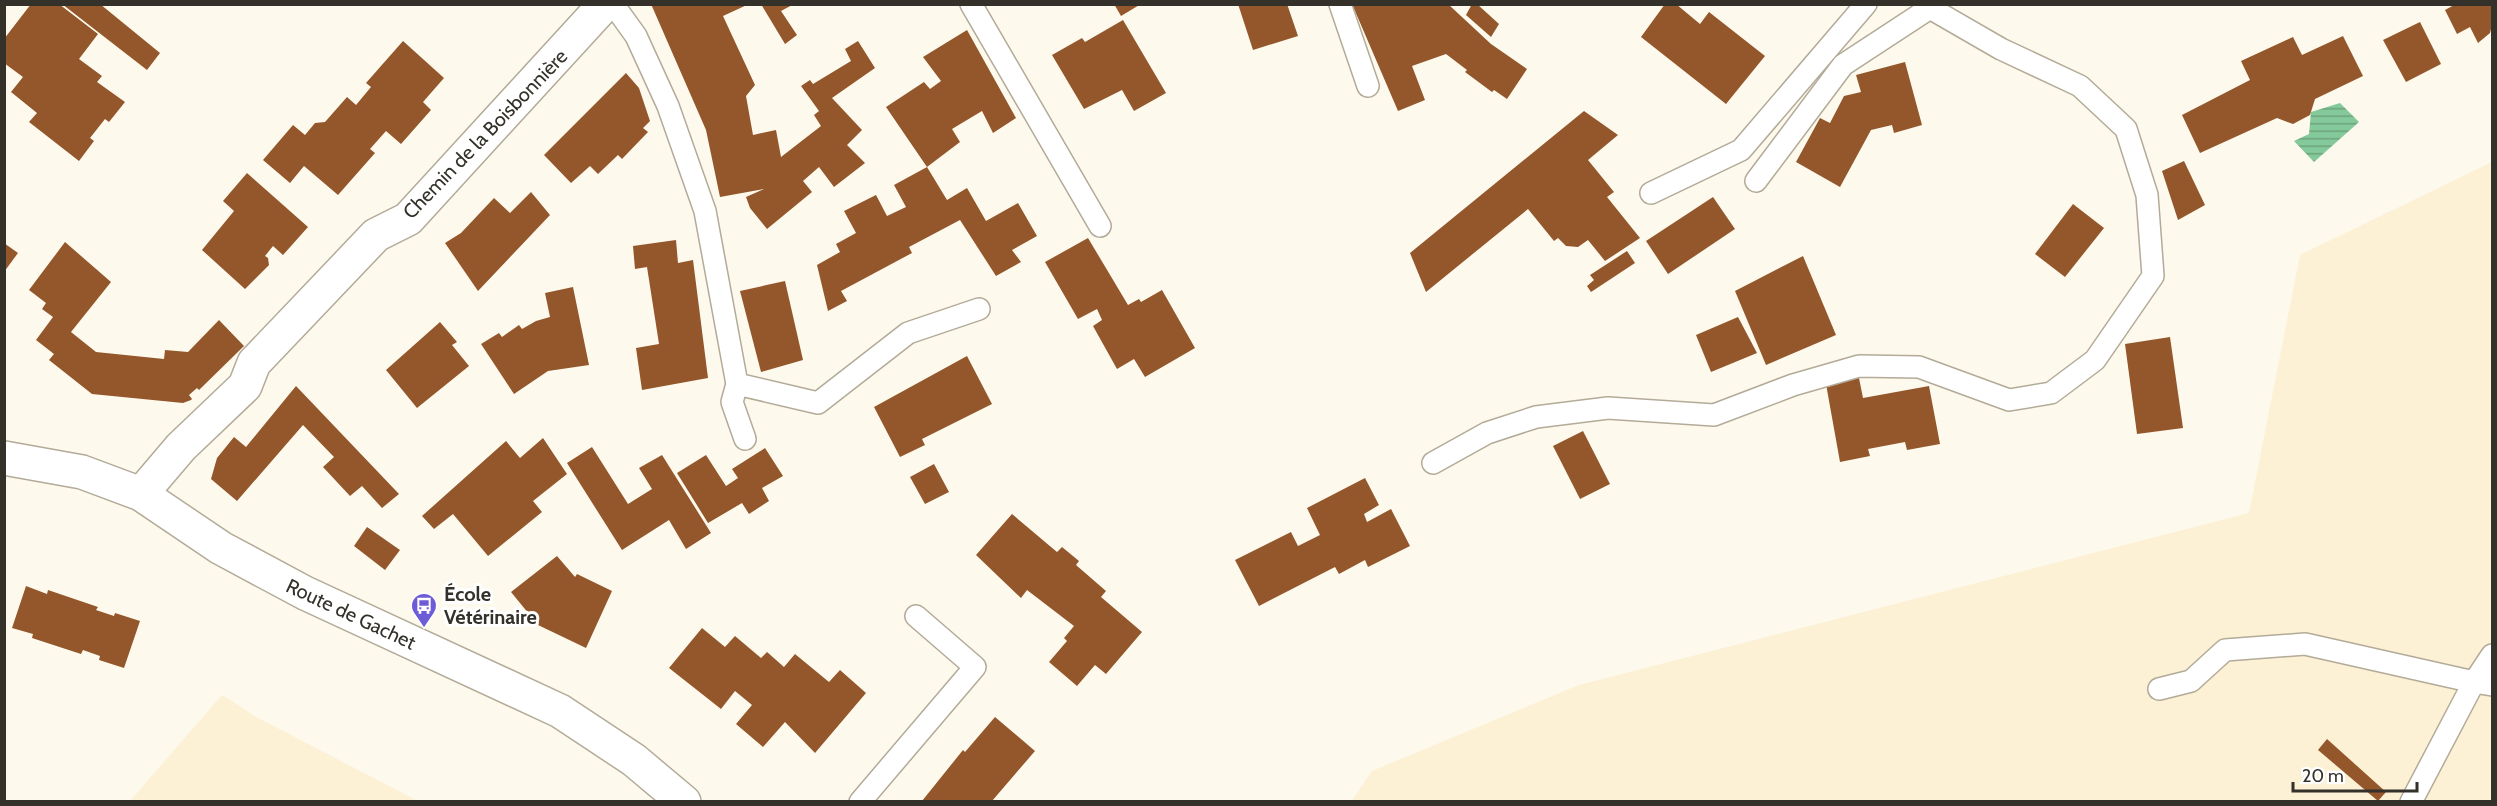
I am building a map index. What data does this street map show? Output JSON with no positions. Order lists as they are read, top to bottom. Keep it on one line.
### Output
{"streets":{"street":["Chemin de la Boisbonnière","Route de Gachet"]},"crossings":[["Chemin de la Boisbonnière","Route de Gachet"]],"places":{"bus stop":["École Vétérinaire"]},"scale_bar":"20 m"}
